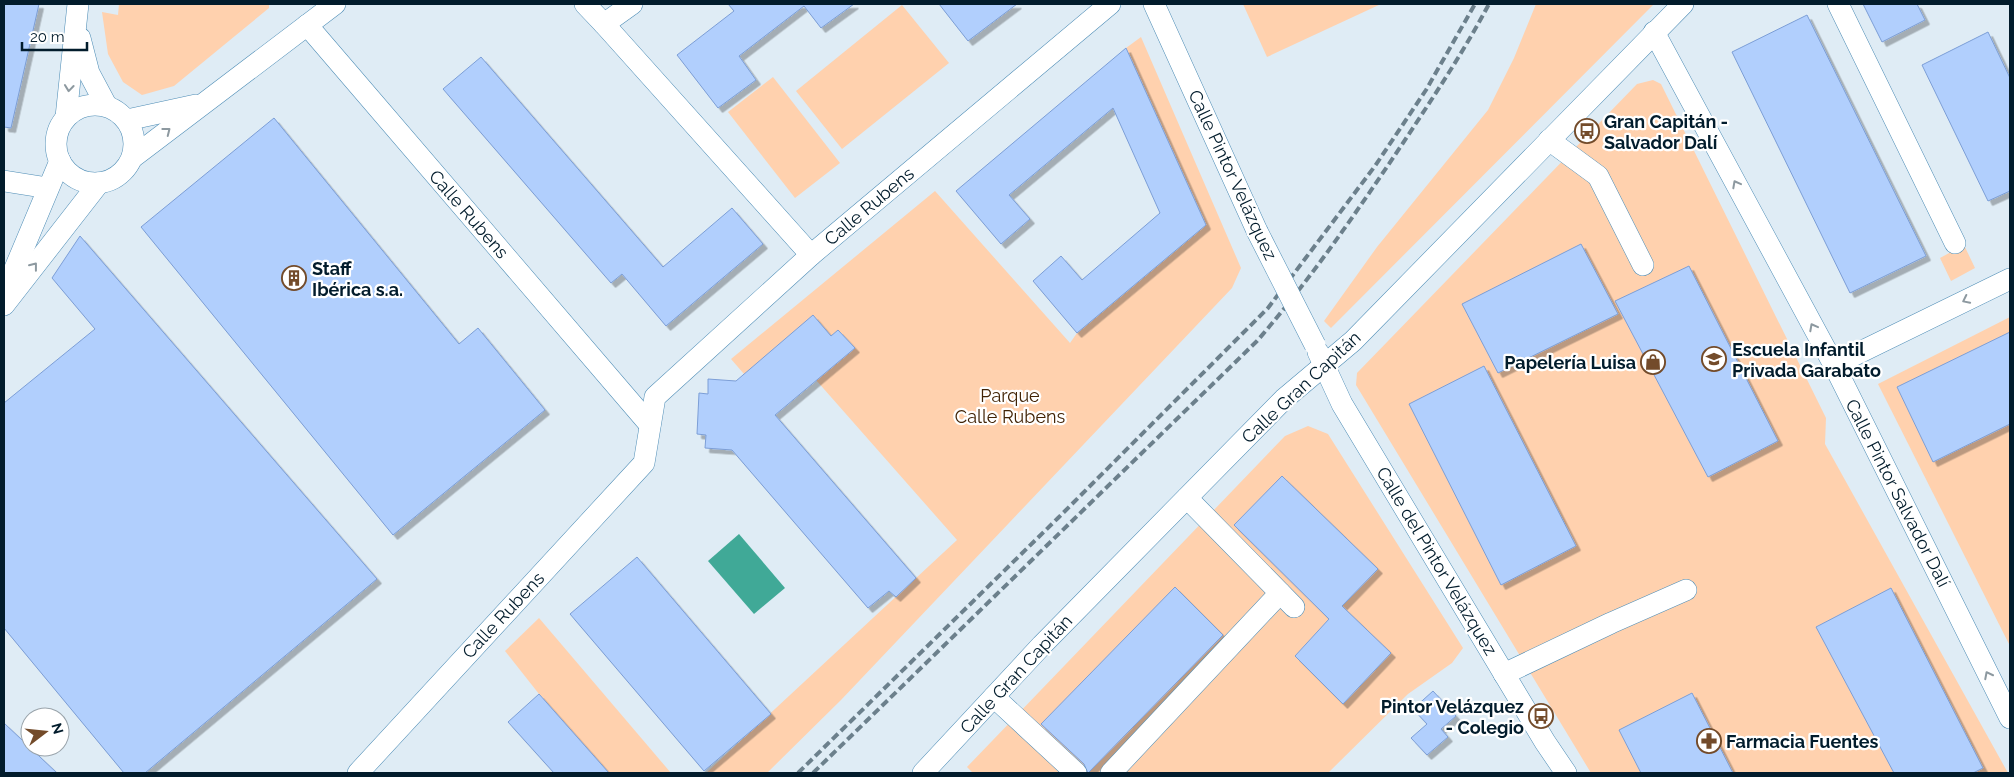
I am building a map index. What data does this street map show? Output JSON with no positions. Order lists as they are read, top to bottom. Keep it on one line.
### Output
{"streets":{"street":["Calle Pintor Velázquez","Calle Rubens","Calle Gran Capitán","Calle Pintor Salvador Dalí","Calle del Pintor Velázquez"]},"crossings":[["Calle Pintor Velázquez","Calle del Pintor Velázquez"],["Calle Gran Capitán","Calle Pintor Salvador Dalí"],["Calle Gran Capitán","Calle del Pintor Velázquez"]],"parks":["Parque Calle Rubens"],"places":{"bus stop":["Gran Capitán - Salvador Dalí","Pintor Velázquez - Colegio"],"building":["Staff Ibérica s.a."],"school or university":["Escuela Infantil Privada Garabato"],"shop":["Papelería Luisa"],"pharmacy":["Farmacia Fuentes"]},"scale_bar":"20 m","north":"right"}
